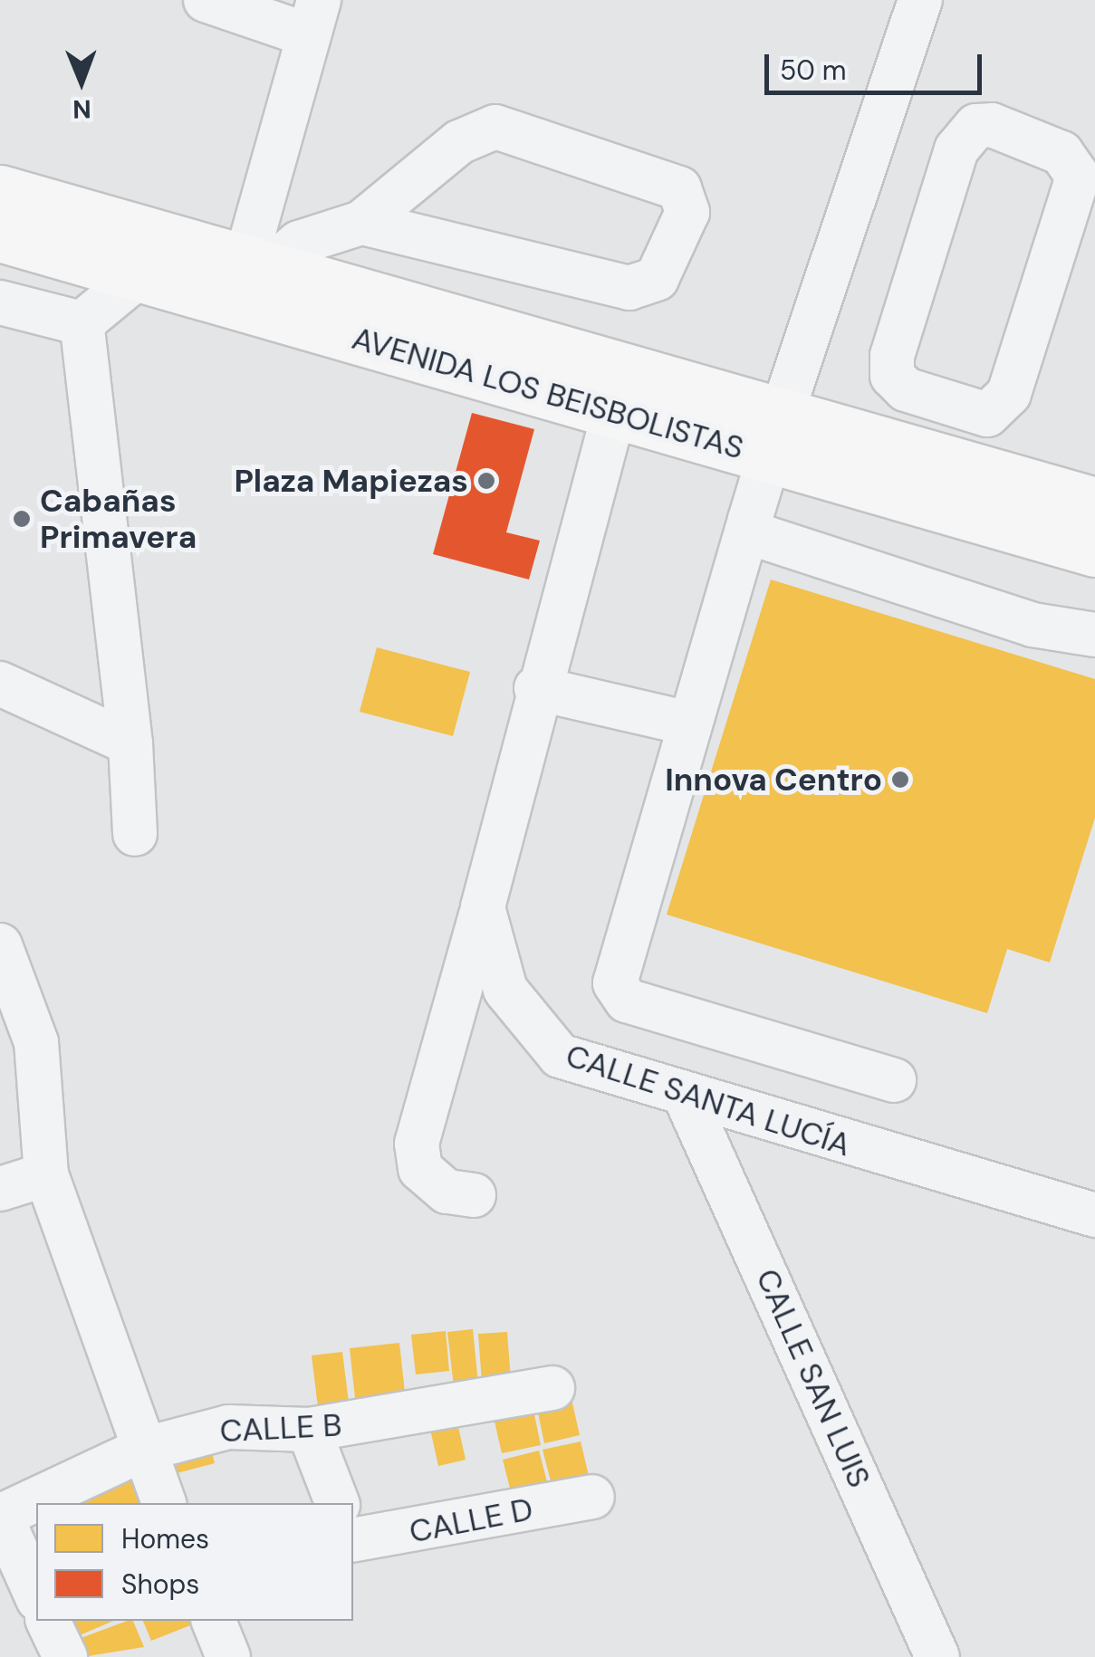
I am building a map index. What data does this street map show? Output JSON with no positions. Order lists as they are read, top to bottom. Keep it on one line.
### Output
{"streets":{"main road":["AVENIDA LOS BEISBOLISTAS"],"street":["CALLE SANTA LUCÍA","CALLE SAN LUIS","CALLE B","CALLE D"]},"crossings":[["AVENIDA LOS BEISBOLISTAS","CALLE SANTA LUCÍA"],["CALLE SANTA LUCÍA","CALLE SAN LUIS"]],"places":["Plaza Mapiezas","Cabañas Primavera","Innova Centro"],"legend":["Homes","Shops"],"scale_bar":"50 m","north":"bottom"}
